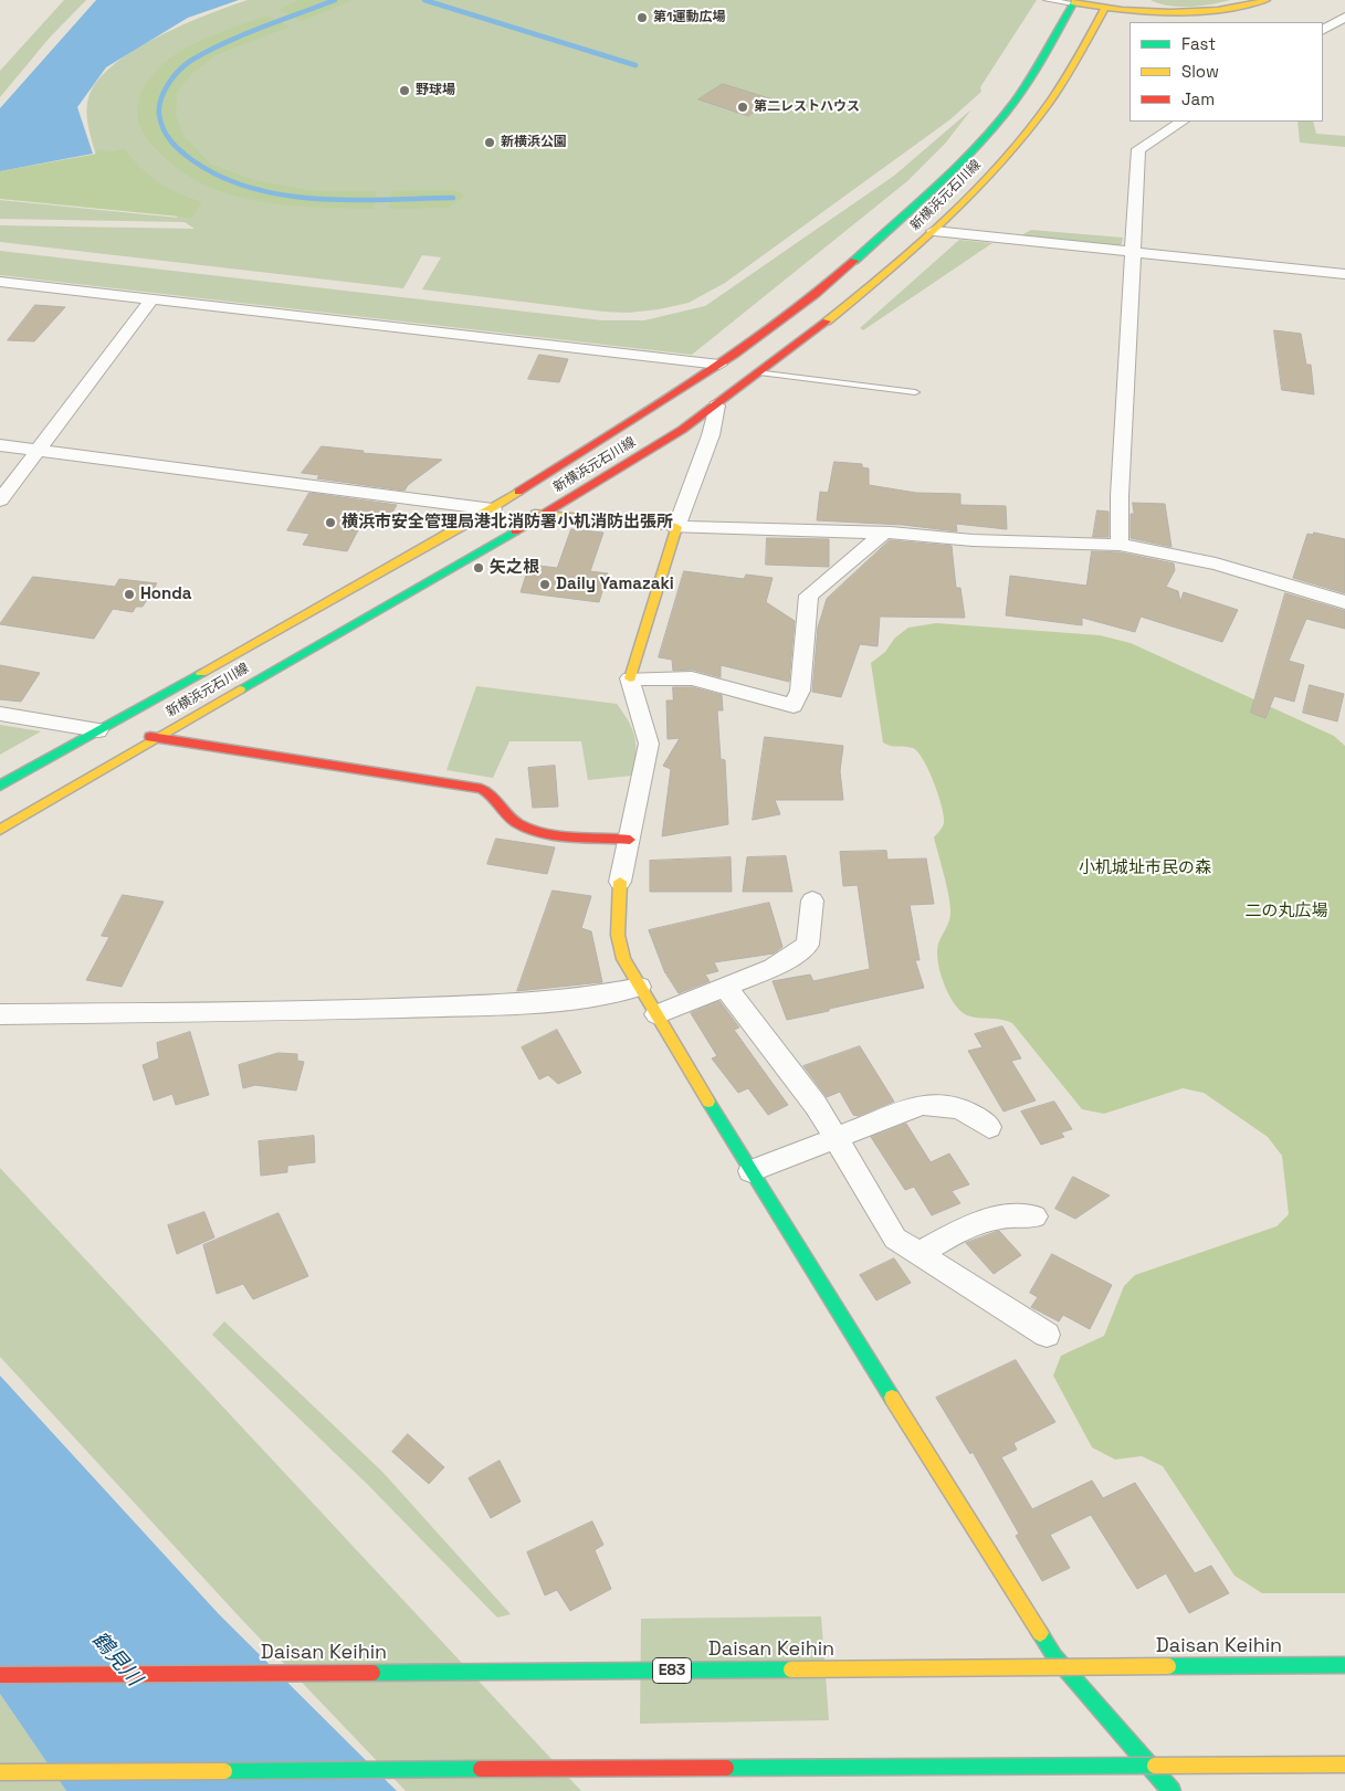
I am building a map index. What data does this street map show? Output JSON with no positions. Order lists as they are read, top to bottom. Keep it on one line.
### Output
{"streets":{"main road":["新横浜元石川線","Daisan Keihin","E83"]},"water":["鶴見川"],"parks":["小机城址市民の森","二の丸広場"],"places":["第1運動広場","野球場","第二レストハウス","新横浜公園","横浜市安全管理局港北消防署小机消防出張所","矢之根","Daily Yamazaki","Honda"],"legend":["Fast","Slow","Jam"]}
